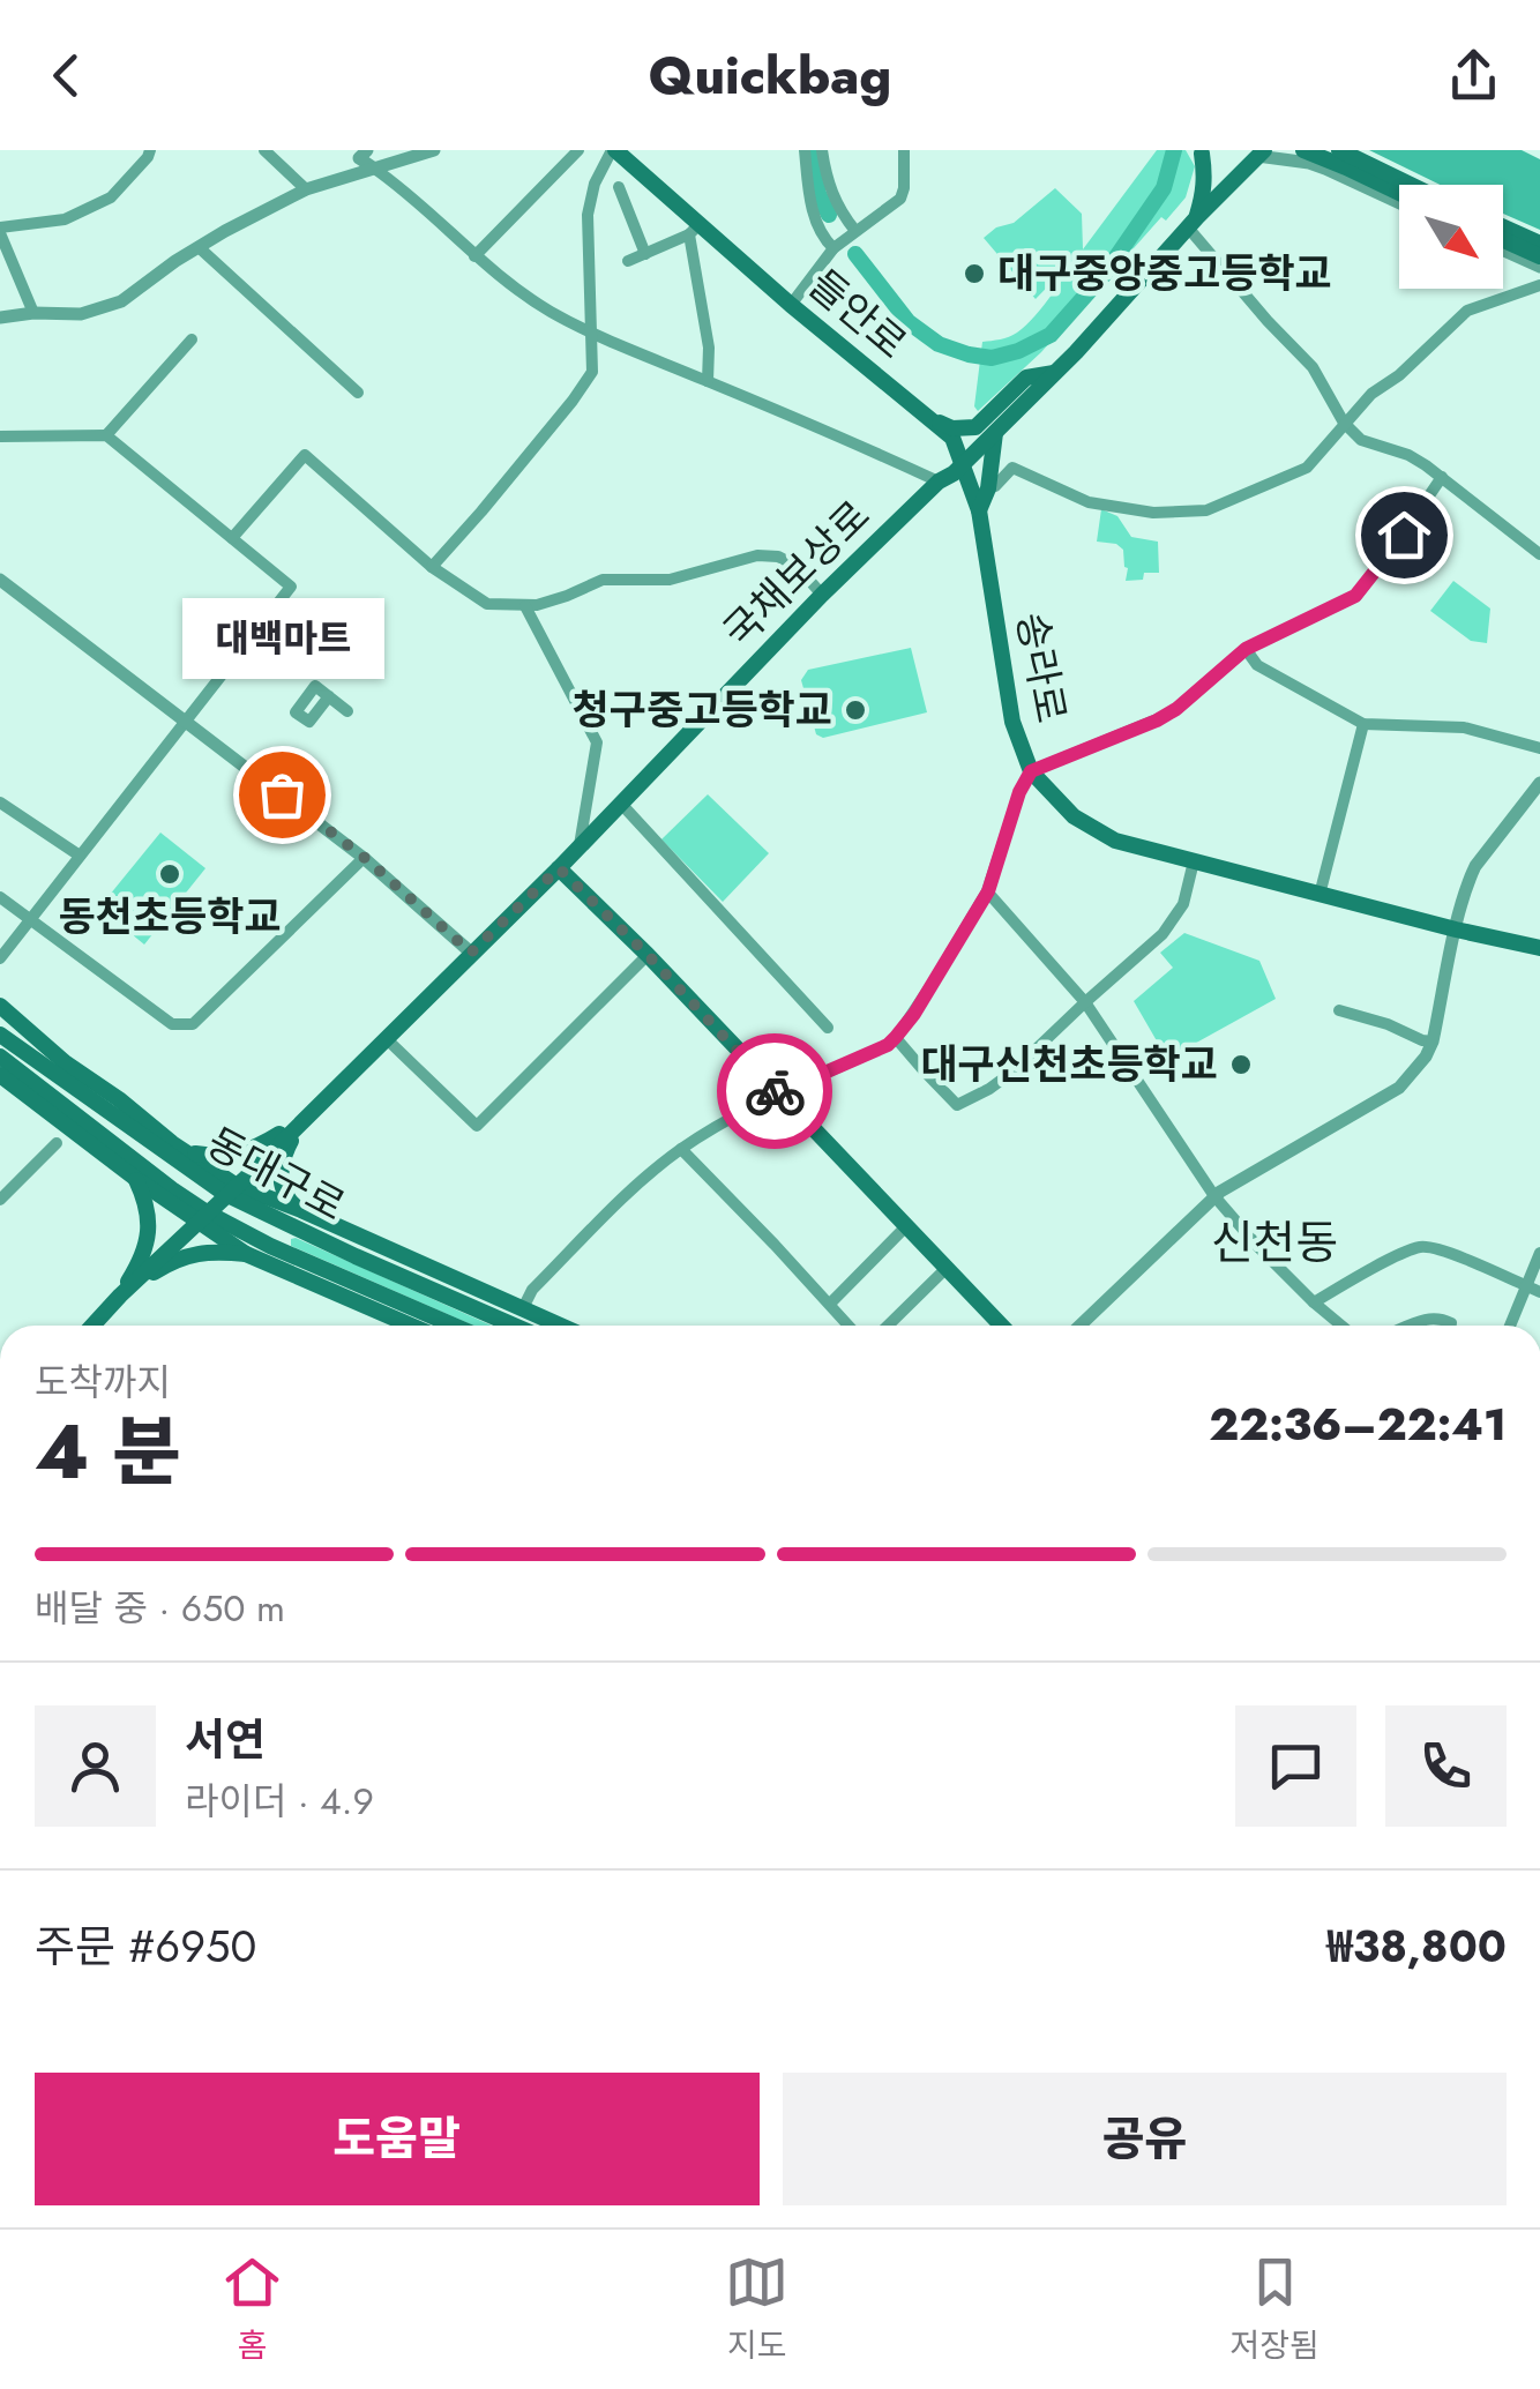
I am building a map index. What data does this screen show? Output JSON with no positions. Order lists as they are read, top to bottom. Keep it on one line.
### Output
{"streets":{"main road":["들안로","국채보상로","송라로","동대구로"]},"crossings":[["들안로","국채보상로"],["들안로","송라로"],["국채보상로","송라로"],["국채보상로","동대구로"]],"districts":["신천동"],"places":["대구중앙중고등학교","청구중고등학교","대백마트","동천초등학교","대구신천초등학교"],"north":"bottom right","page":{"header":"Quickbag","bubble":"대백마트","heading":["4 분","도착까지","22:36–22:41"],"panel":["서연","라이더 · 4.9","주문 #6950","₩38,800"],"bar":"배달 중 · 650 m","buttons":["도움말","공유"],"tabs":["홈","지도","저장됨"]}}
